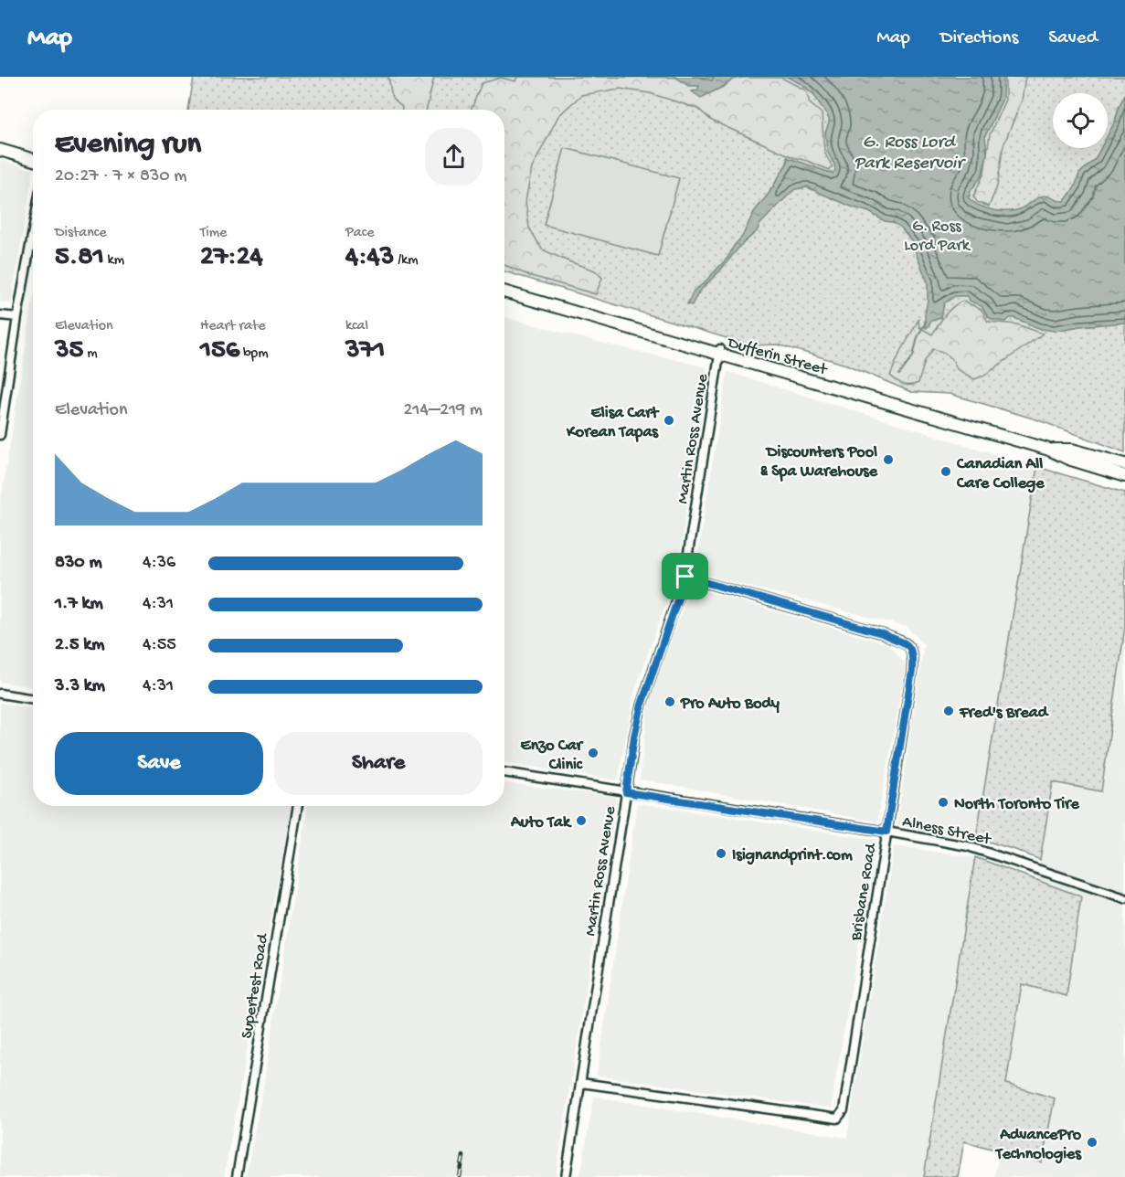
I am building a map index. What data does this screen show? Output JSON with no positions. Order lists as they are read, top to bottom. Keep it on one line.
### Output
{"streets":{"main road":["Dufferin Street"],"street":["Martin Ross Avenue","Alness Street","Brisbane Road","Supertest Road"]},"crossings":[["Dufferin Street","Martin Ross Avenue"],["Martin Ross Avenue","Alness Street"],["Martin Ross Avenue","Brisbane Road"],["Alness Street","Brisbane Road"]],"water":["G. Ross Lord Park Reservoir"],"parks":["G. Ross Lord Park"],"places":["Elisa Cart Korean Tapas","Discounters Pool & Spa Warehouse","Canadian All Care College","Pro Auto Body","Fred's Bread","Enzo Car Clinic","North Toronto Tire","Auto Tak","Isignandprint.com","AdvancePro Technologies"],"page":{"header":"Map","nav":["Map","Directions","Saved"],"heading":["Evening run","20:27 · 7 × 830 m"],"stats":[["Distance","5.81 km"],["Time","27:24"],["Pace","4:43 /km"],["Elevation","35 m"],["Heart rate","156 bpm"],["kcal","371"]],"chart":["Elevation","214–219 m"],"list":[{"name":"830 m","note":"4:36"},{"name":"1.7 km","note":"4:31"},{"name":"2.5 km","note":"4:55"},{"name":"3.3 km","note":"4:31"}],"buttons":["Save","Share"]}}
